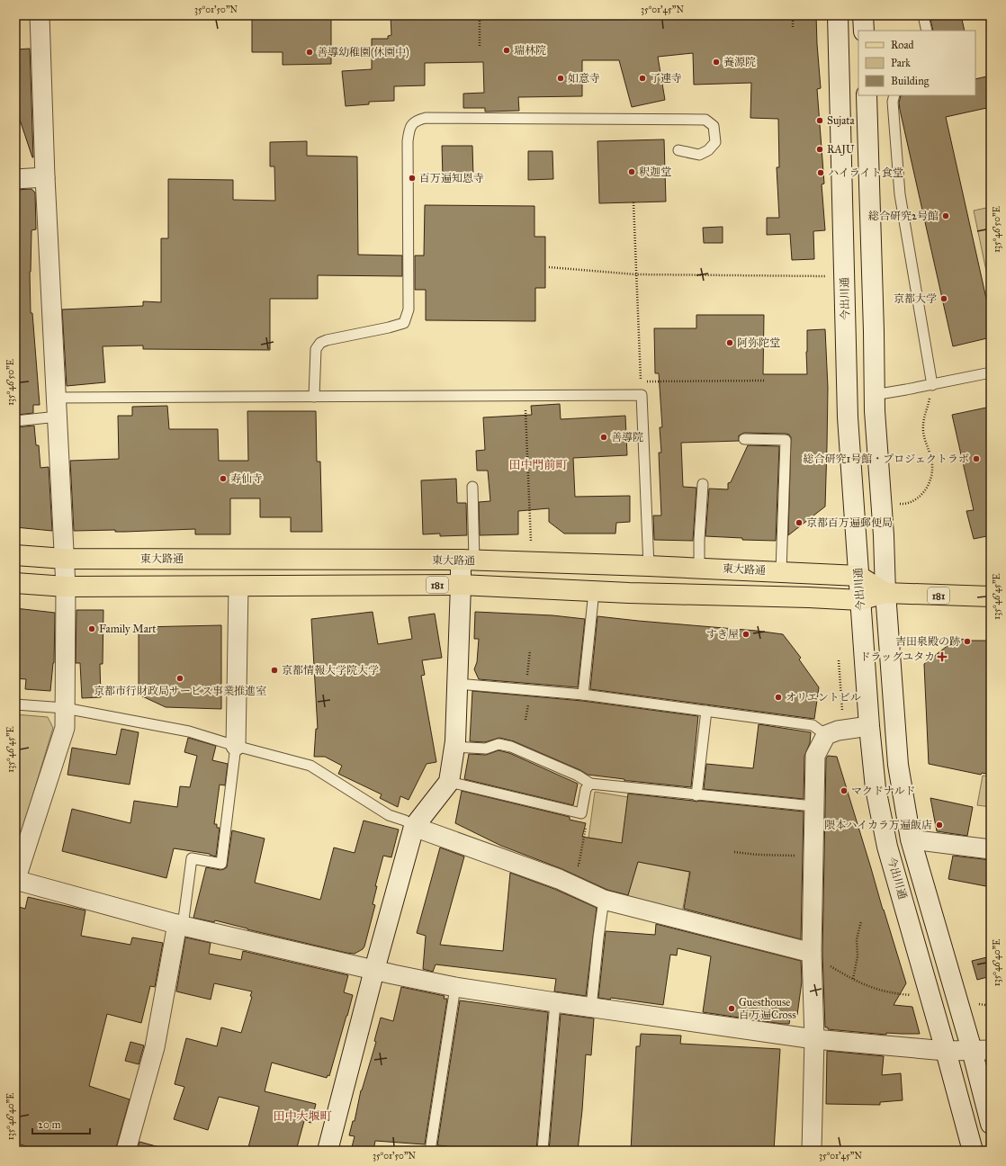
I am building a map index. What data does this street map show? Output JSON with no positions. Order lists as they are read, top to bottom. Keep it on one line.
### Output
{"streets":{"main road":["今出川通","東大路通","181"]},"crossings":[["今出川通","東大路通"],["今出川通","181"],["東大路通","181"]],"districts":["田中門前町","田中大堰町"],"places":{"other":["瑞林院","善導幼稚園(休園中)","養源院","如意寺","了連寺","Sujata","RAJU","釈迦堂","ハイライト食堂","百万遍知恩寺","総合研究2号館","京都大学","阿弥陀堂","善導院","総合研究1号館・プロジェクトラボ","寿仙寺","京都百万遍郵便局","Family Mart","すき屋","吉田泉殿の跡","京都情報大学院大学","京都市行財政局サービス事業推進室","オリエントビル","マクドナルド","隈本ハイカラ万遍飯店","Guesthouse 百万遍Cross"],"health":["ドラッグユタカ"]},"legend":["Road","Park","Building"],"scale_bar":"20 m","coordinates":["35°01'50\"N","35°01'45\"N","135°46'50\"E","135°46'45\"E","135°46'40\"E"]}
